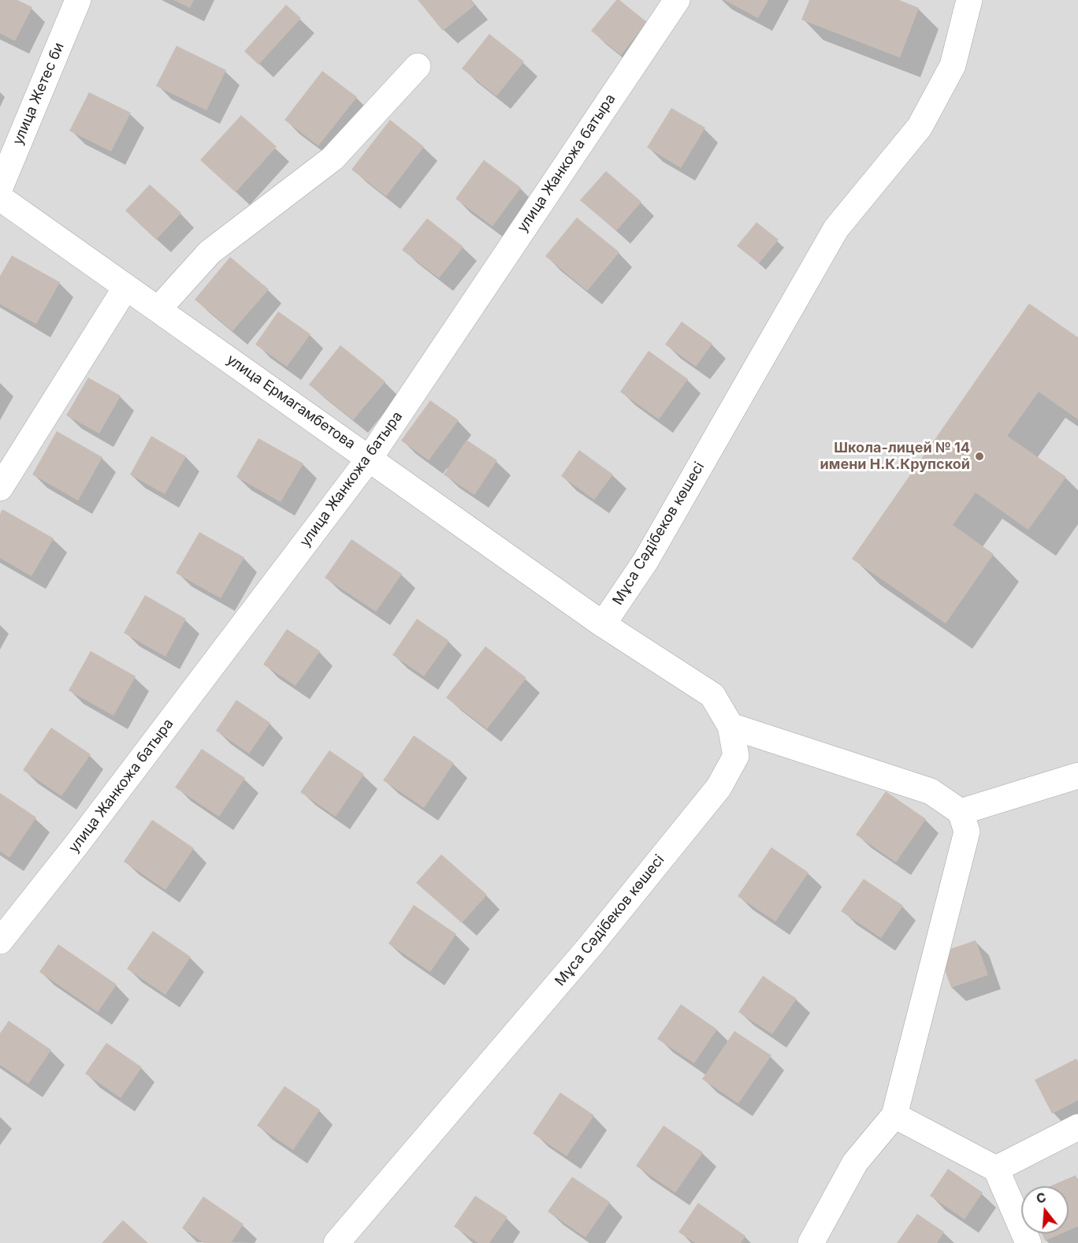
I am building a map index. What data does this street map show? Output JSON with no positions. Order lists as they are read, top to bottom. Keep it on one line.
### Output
{"streets":{"street":["улица Жетес би","улица Жанкожа батыра","улица Ермагамбетова","Мұса Сәдібеков көшесі"]},"crossings":[["улица Жанкожа батыра","улица Ермагамбетова"],["улица Ермагамбетова","Мұса Сәдібеков көшесі"]],"places":["Школа-лицей № 14 имени Н.К.Крупской"],"north":"top"}
